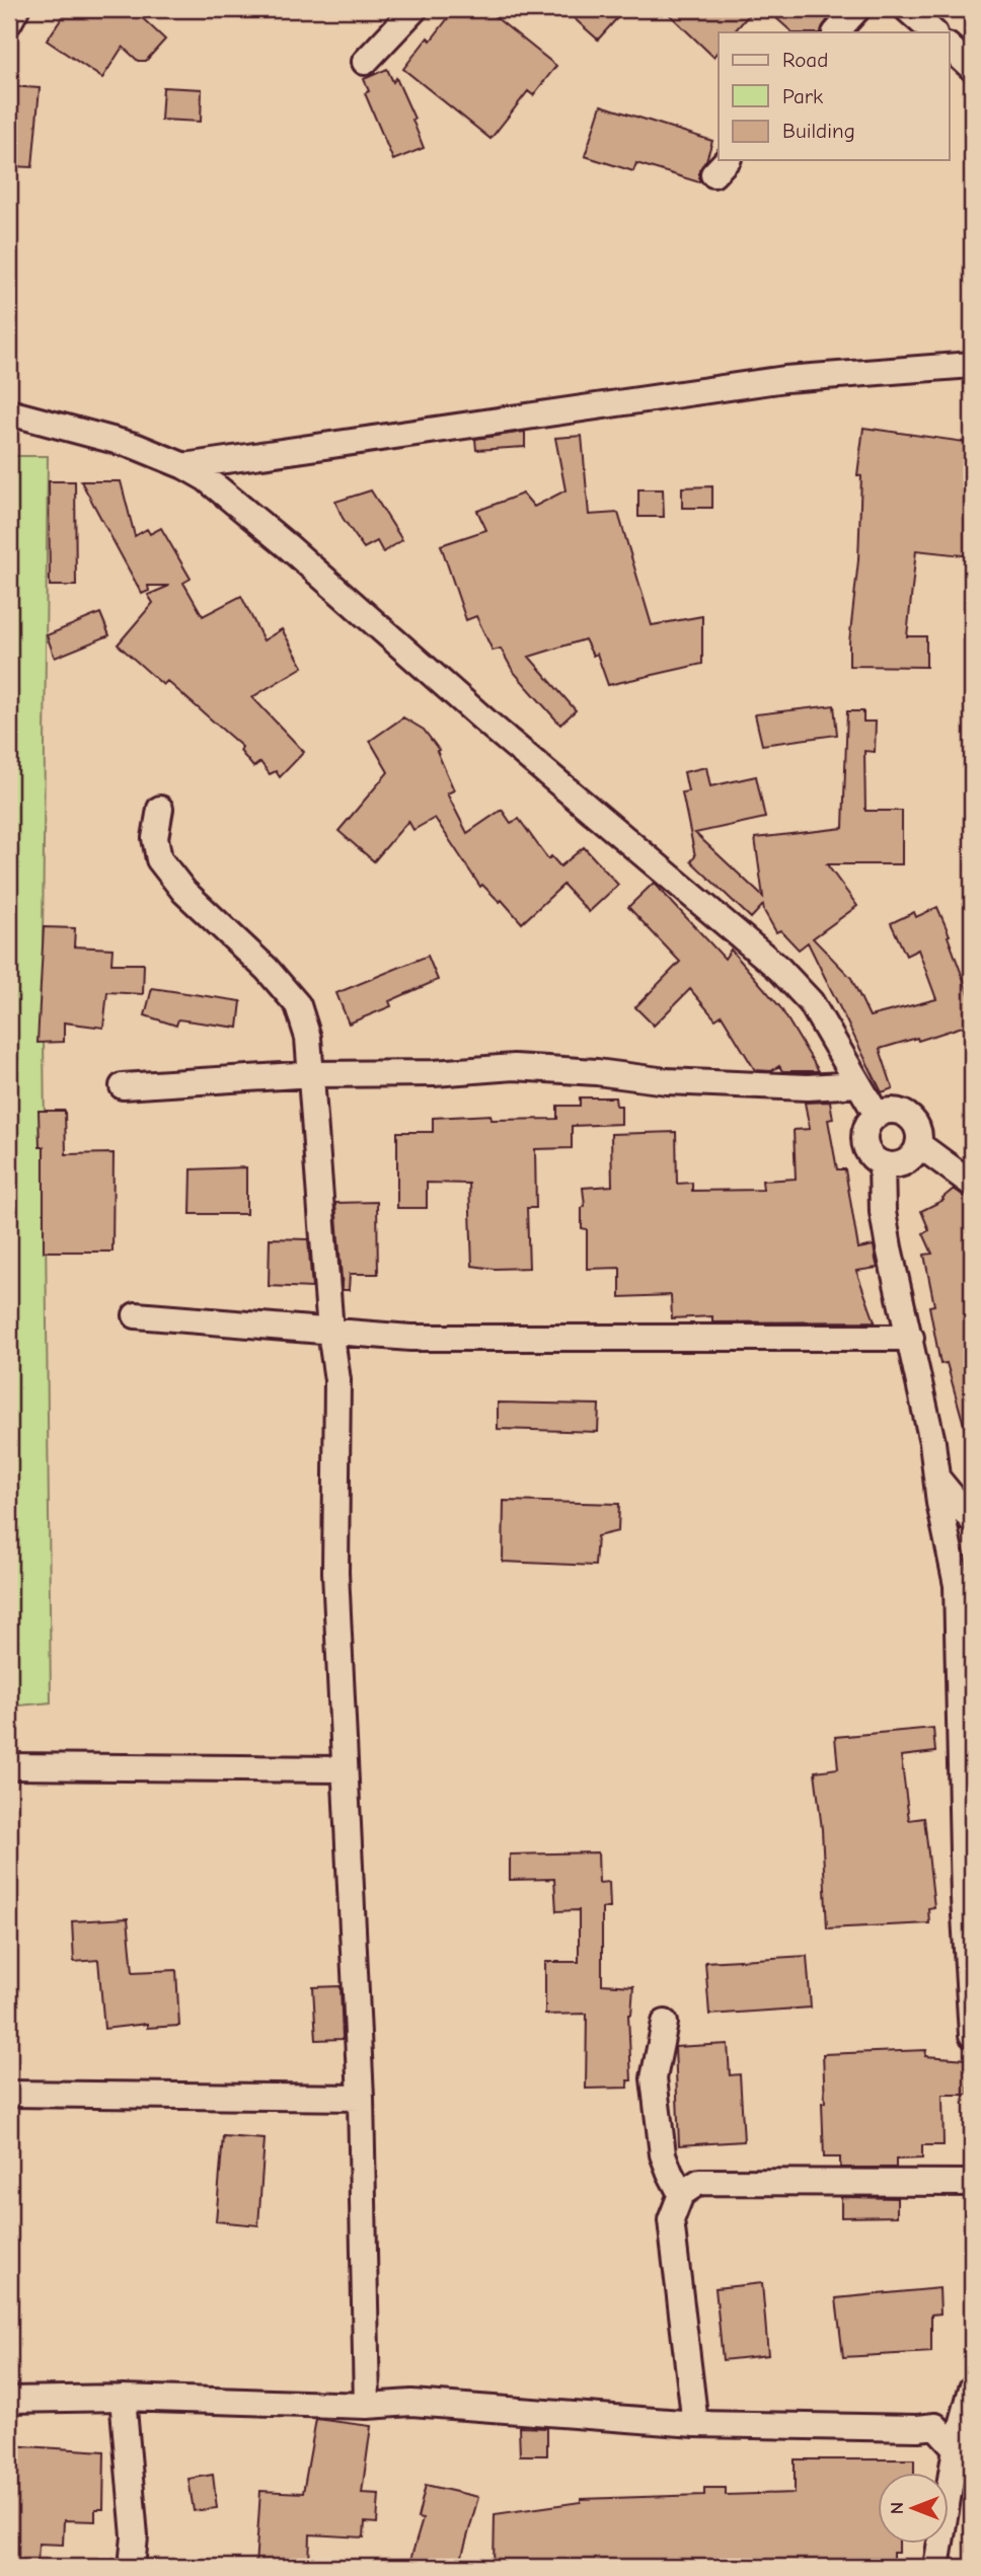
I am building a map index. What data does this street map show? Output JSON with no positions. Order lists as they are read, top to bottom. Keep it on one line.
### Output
{"legend":["Road","Park","Building"],"north":"left"}
